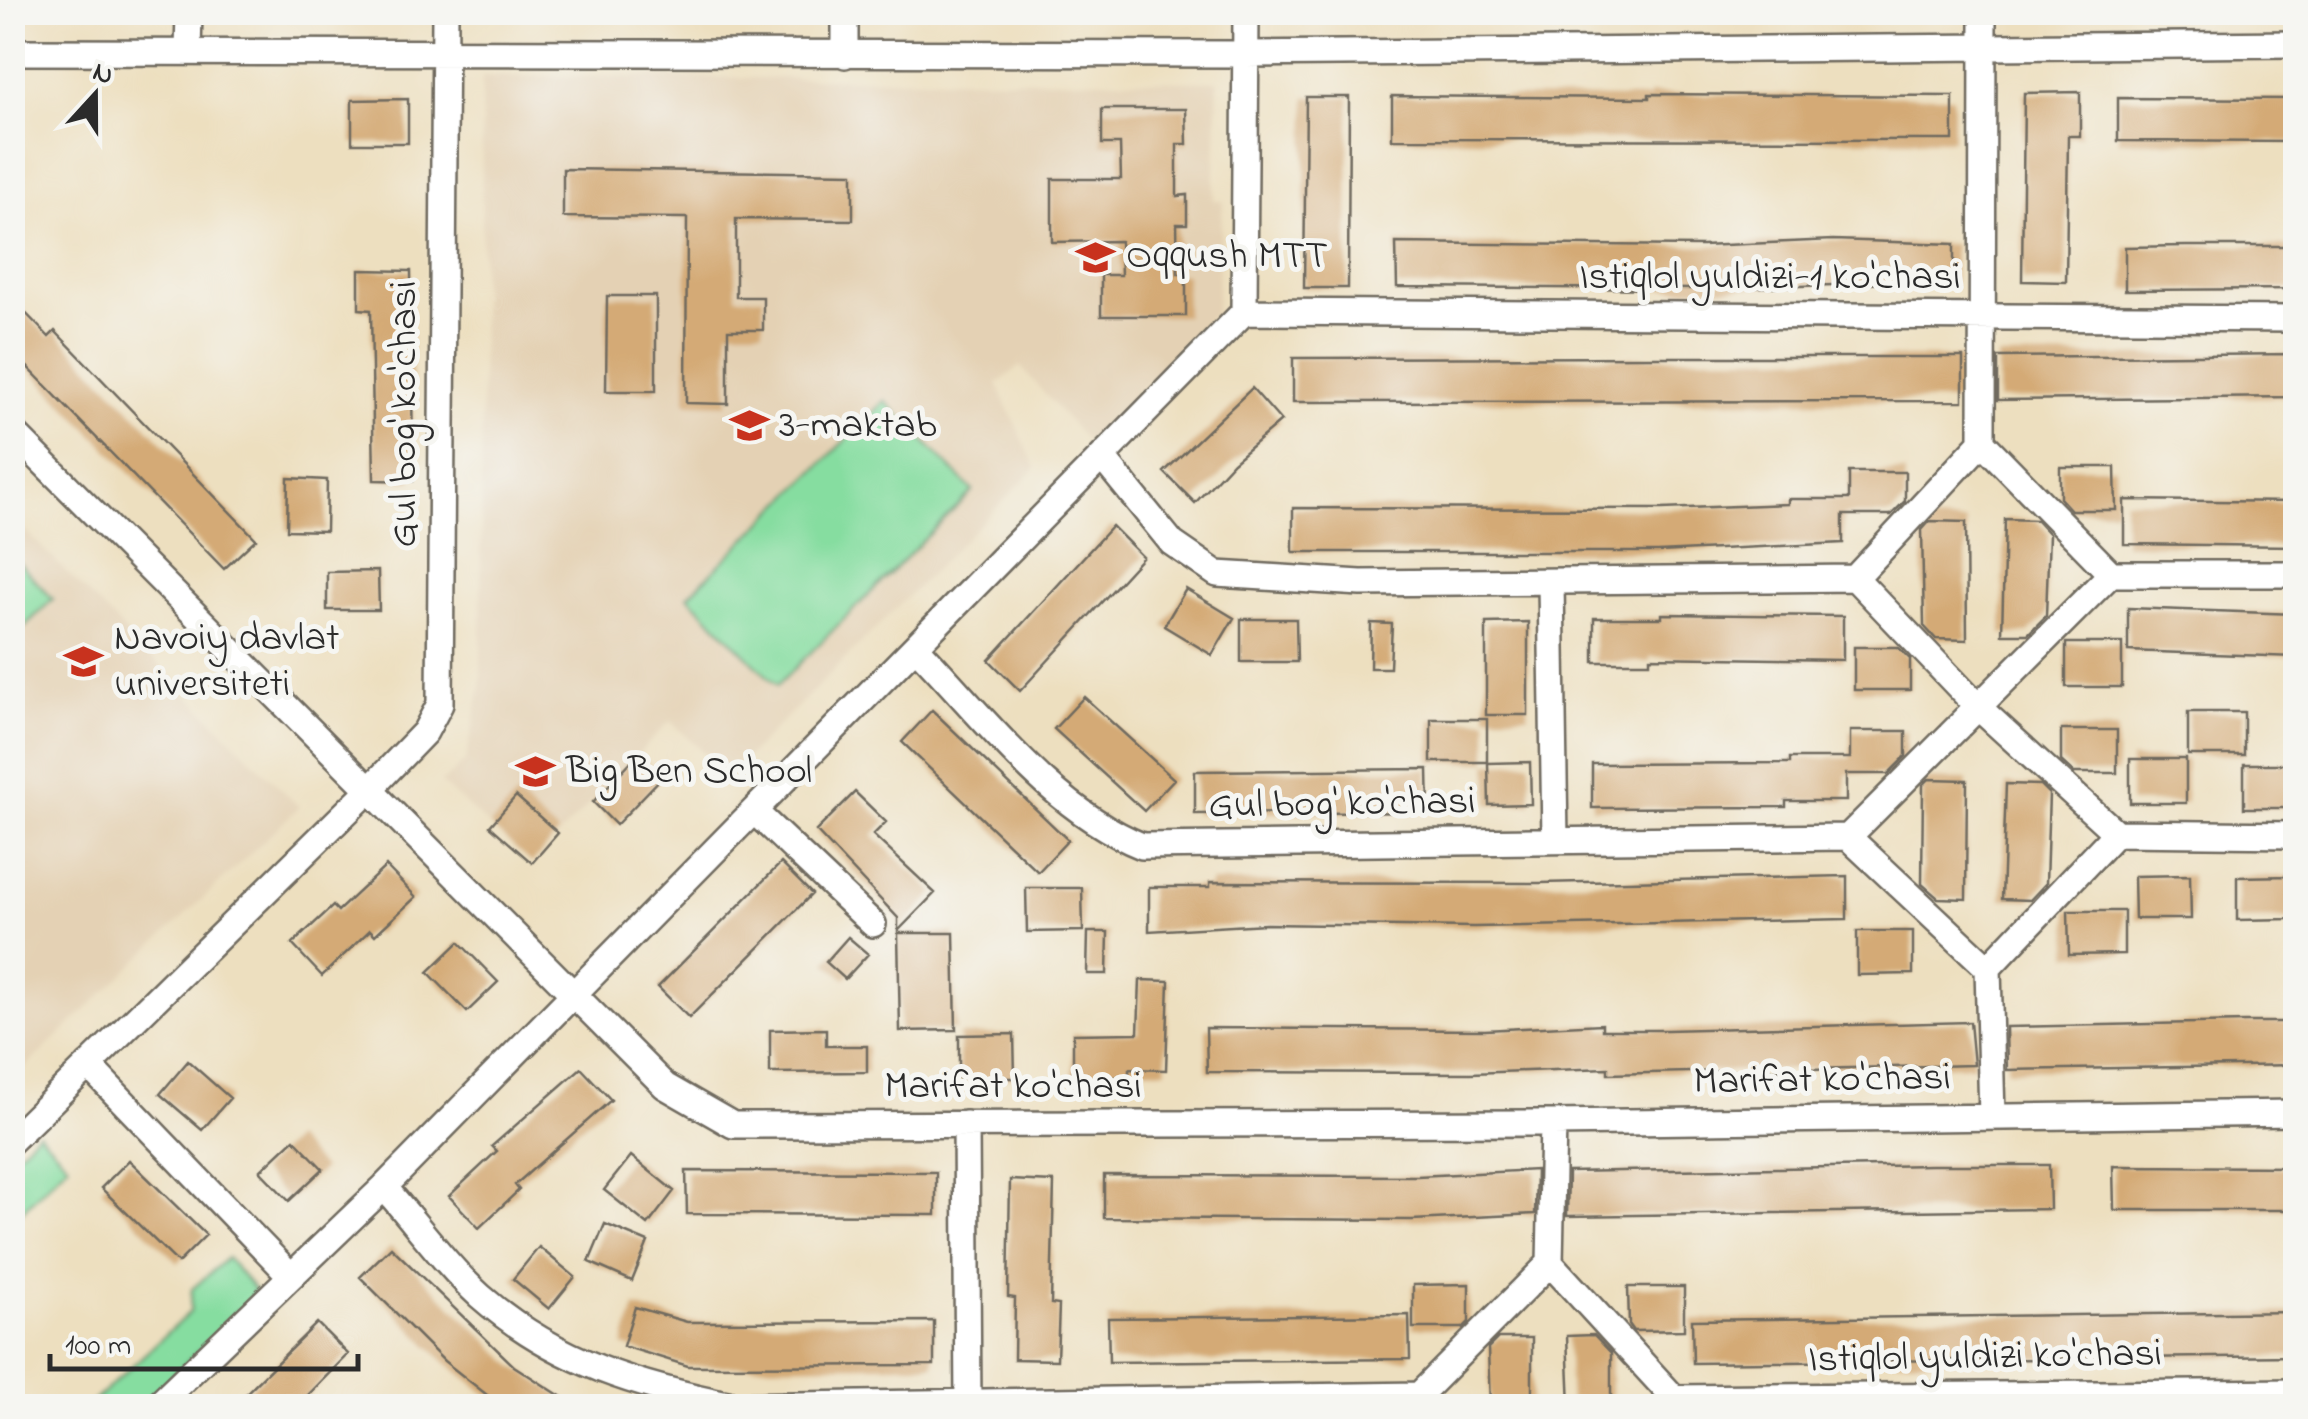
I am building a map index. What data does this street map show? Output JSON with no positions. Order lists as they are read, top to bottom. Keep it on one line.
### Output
{"streets":{"street":["Istiqlol yuldizi-1 ko'chasi","Gul bog' ko'chasi","Marifat ko'chasi","Istiqlol yuldizi ko'chasi"]},"crossings":[["Gul bog' ko'chasi","Marifat ko'chasi"]],"places":{"school or university":["Oqqush MTT","3-maktab","Navoiy davlat universiteti","Big Ben School"]},"scale_bar":"100 m","north":"top"}
